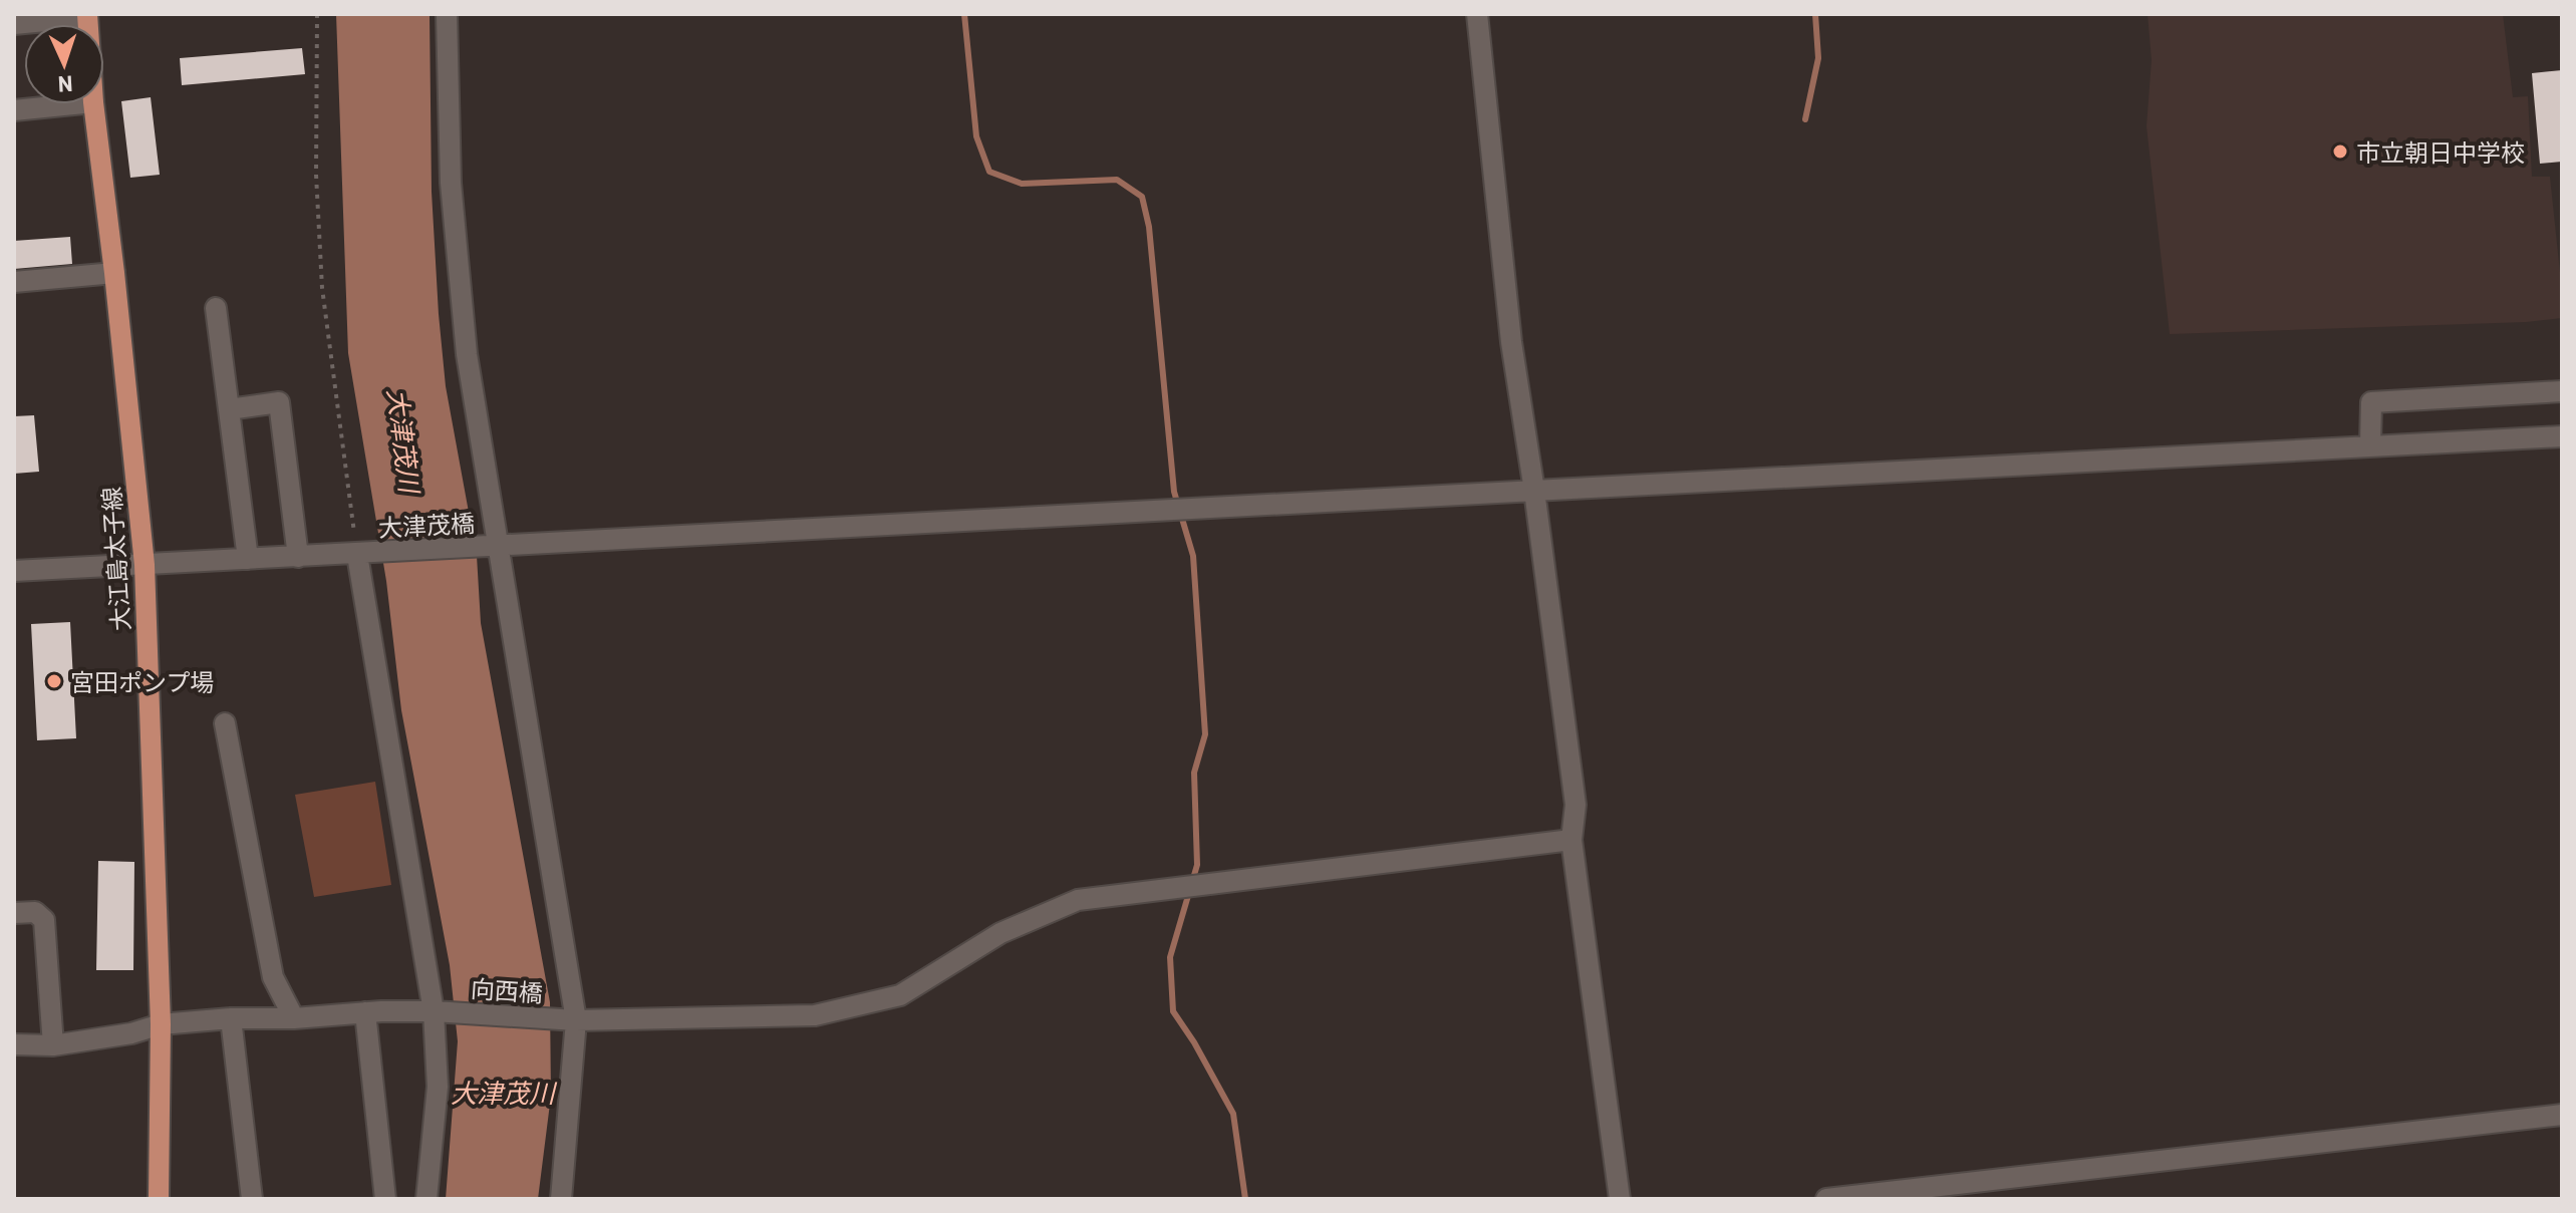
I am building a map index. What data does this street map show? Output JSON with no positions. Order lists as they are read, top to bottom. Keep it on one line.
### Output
{"streets":{"main road":["大江島太子線"],"street":["大津茂橋","向西橋"]},"crossings":[["大津茂橋","大江島太子線"],["大江島太子線","向西橋"]],"water":["大津茂川"],"places":["市立朝日中学校","宮田ポンプ場"],"north":"bottom"}
